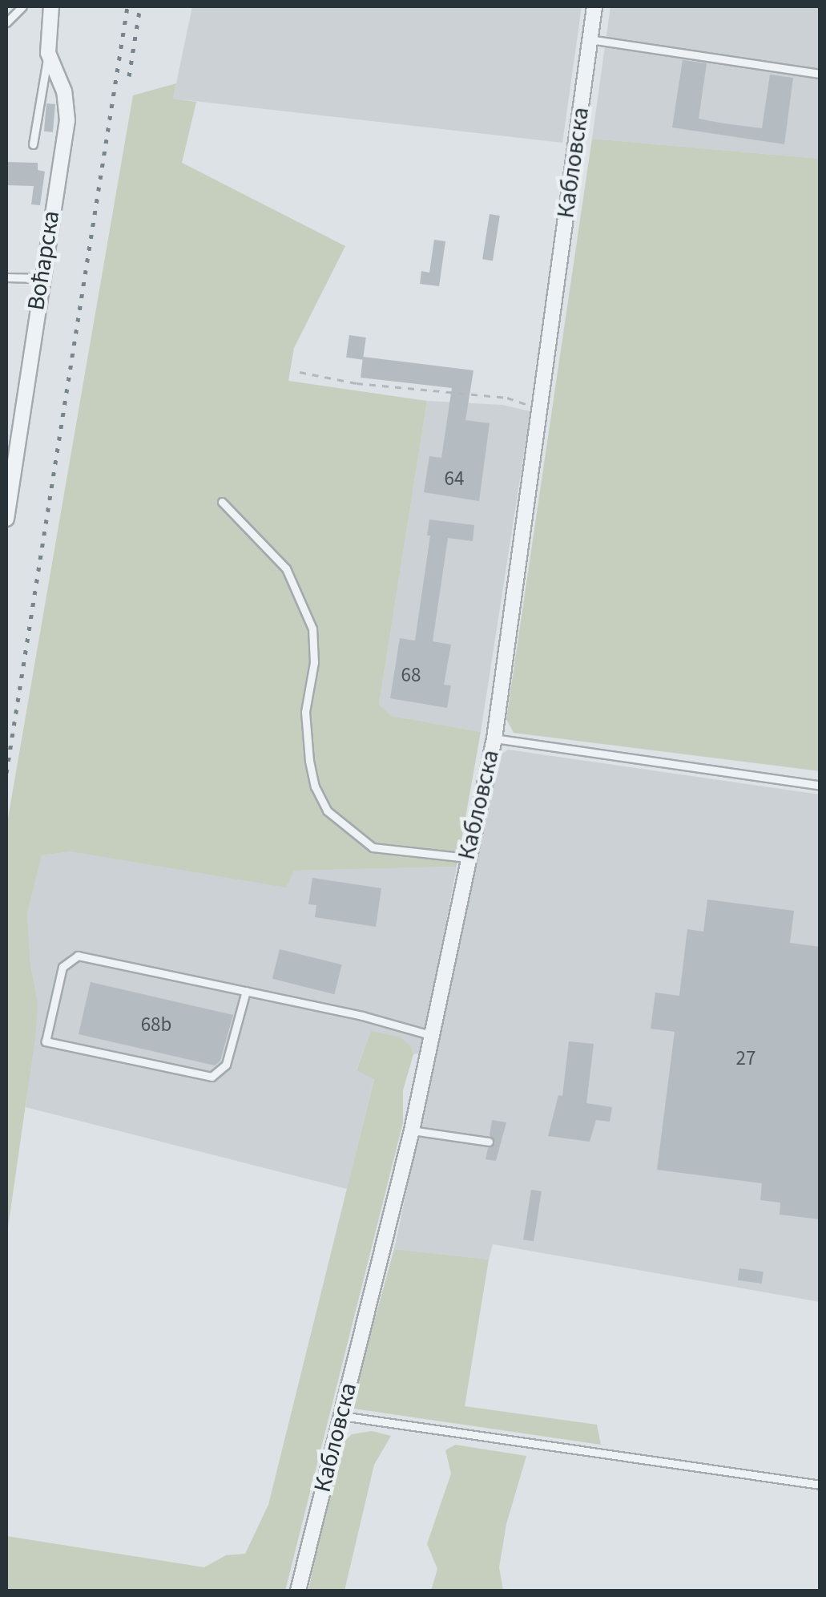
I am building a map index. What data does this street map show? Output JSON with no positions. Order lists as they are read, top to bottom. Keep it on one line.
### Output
{"streets":{"street":["Кабловска","Воћарска"]},"house_numbers":["64","68","68b","27"]}
